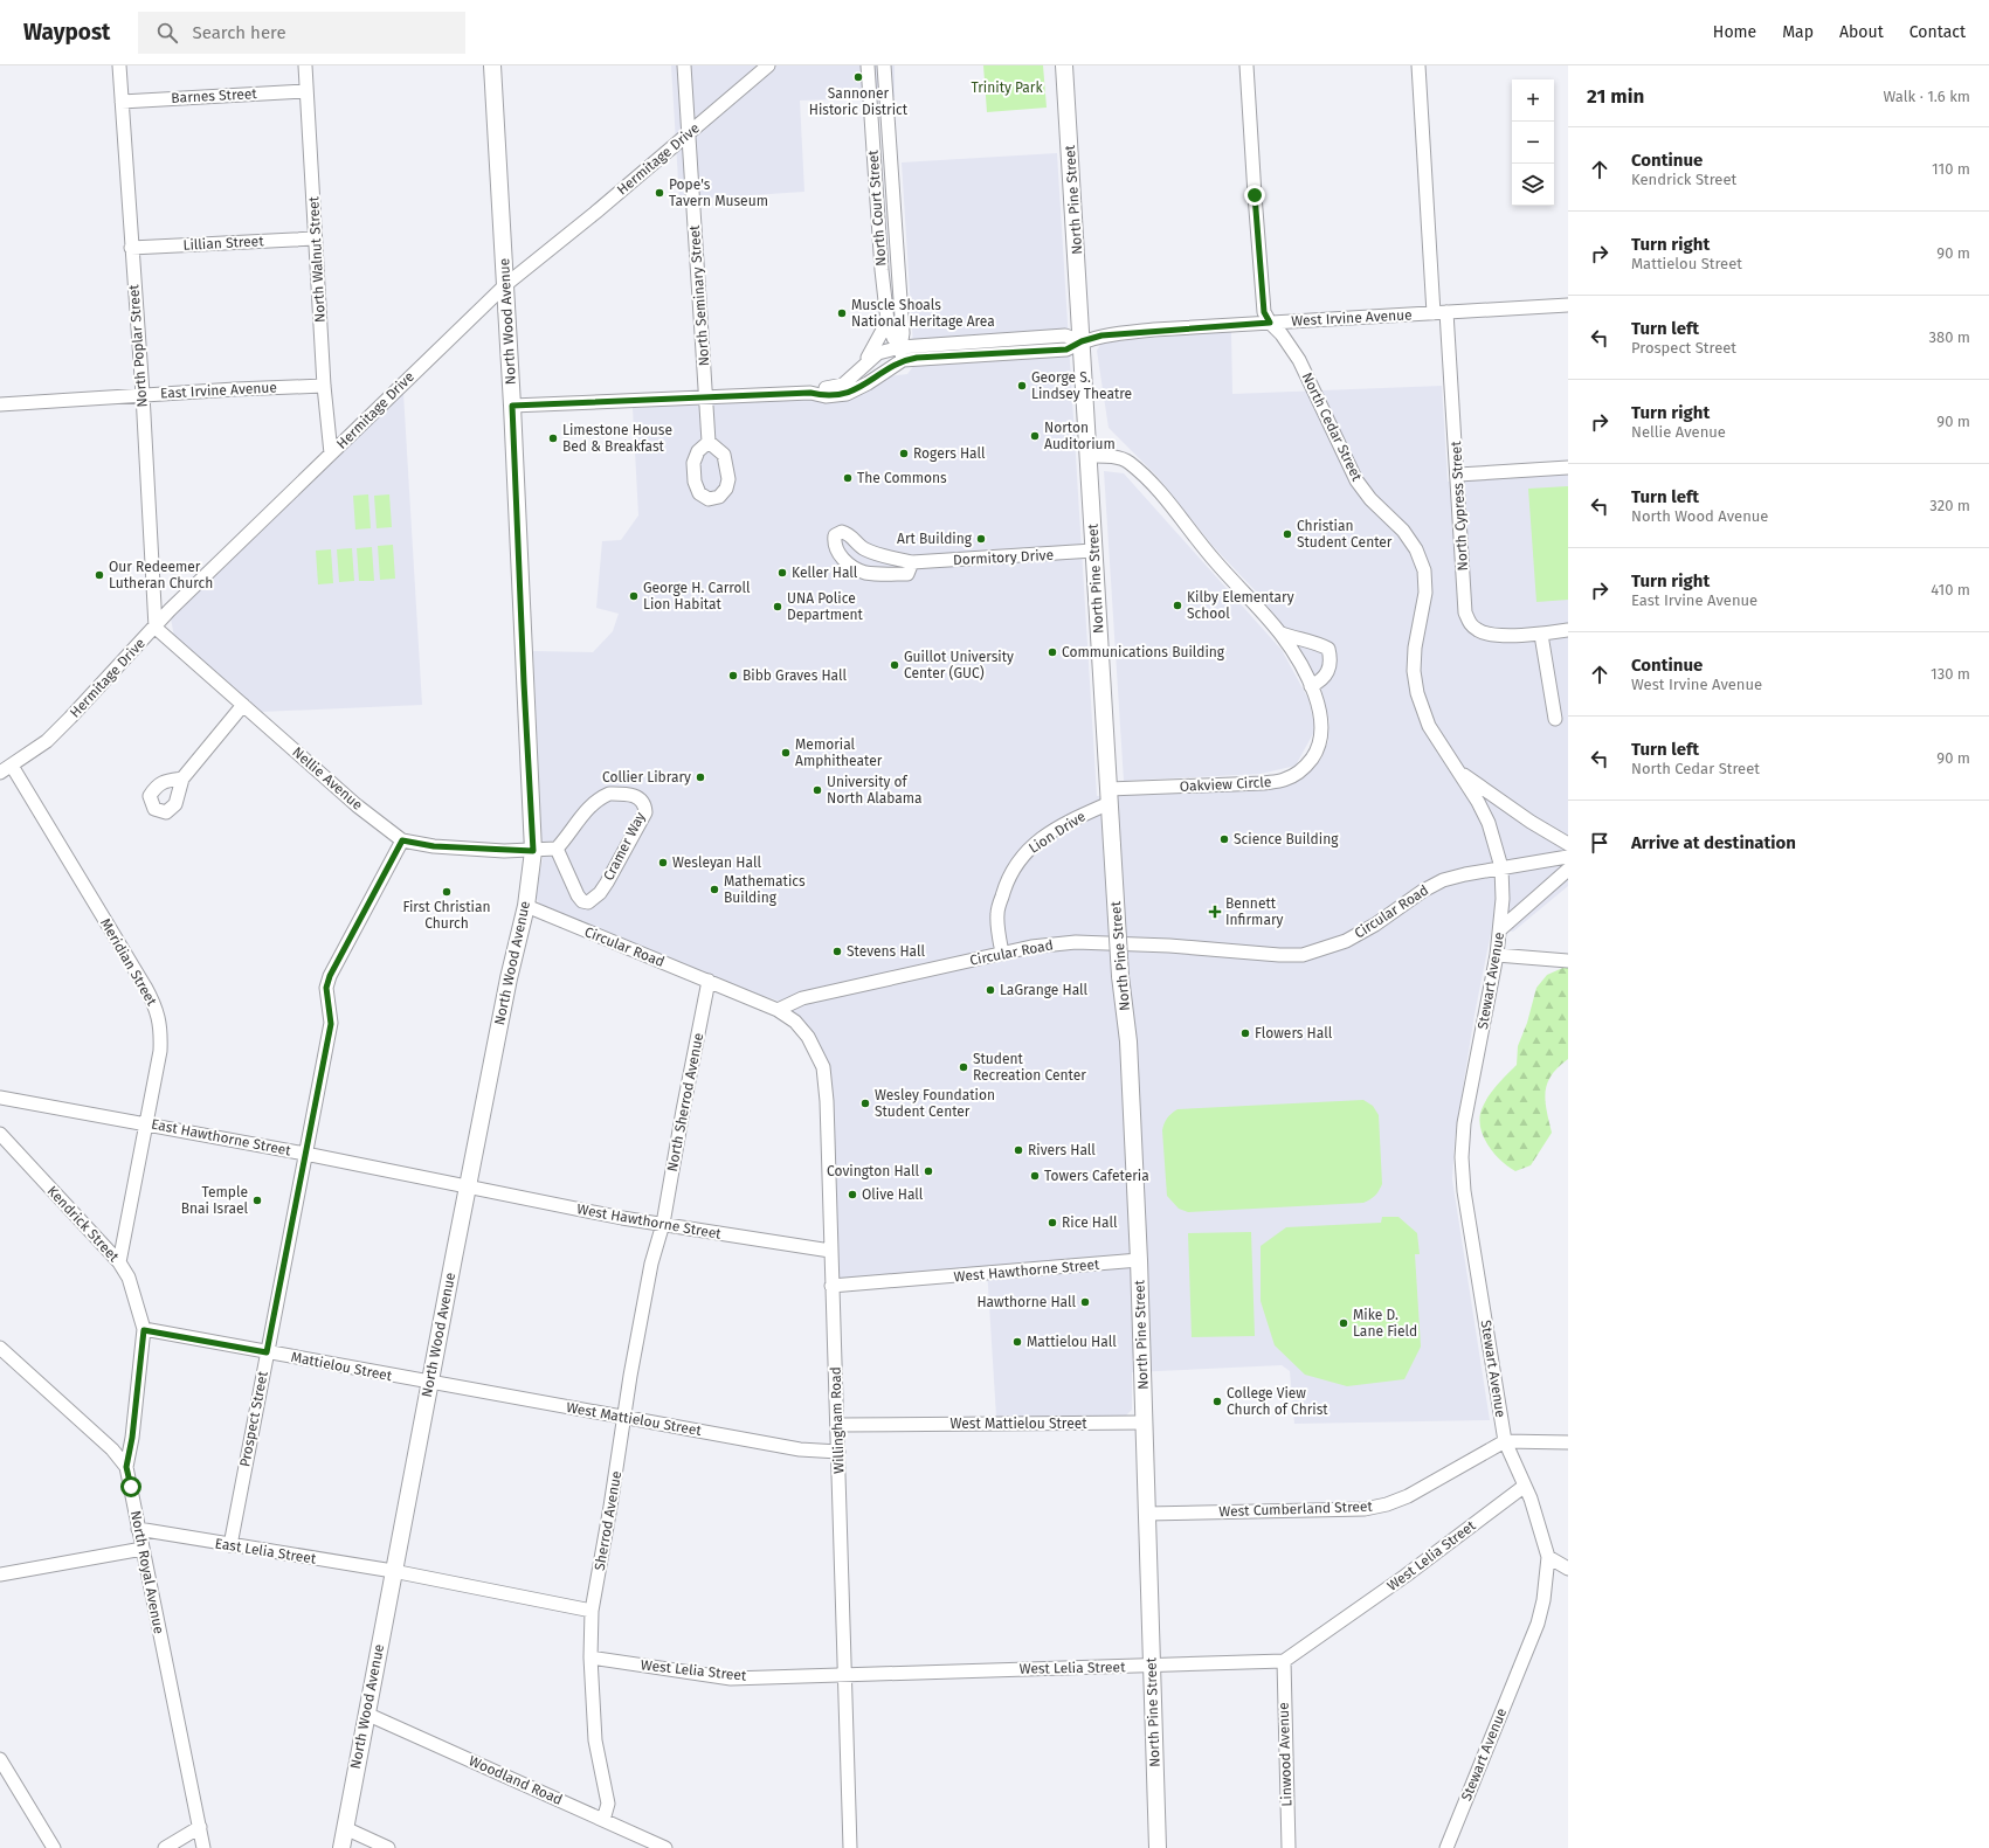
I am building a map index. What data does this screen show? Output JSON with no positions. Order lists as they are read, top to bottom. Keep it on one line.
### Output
{"streets":{"main road":["North Pine Street","North Wood Avenue"],"street":["Barnes Street","Hermitage Drive","North Court Street","Lillian Street","North Walnut Street","North Seminary Street","West Irvine Avenue","North Poplar Street","East Irvine Avenue","North Cedar Street","North Cypress Street","Dormitory Drive","Nellie Avenue","Oakview Circle","Lion Drive","Cramer Way","Circular Road","Meridian Street","Stewart Avenue","North Sherrod Avenue","East Hawthorne Street","West Hawthorne Street","Kendrick Street","Mattielou Street","Prospect Street","West Mattielou Street","Willingham Road","West Cumberland Street","Sherrod Avenue","East Lelia Street","West Lelia Street","North Royal Avenue","Linwood Avenue","Woodland Road"]},"crossings":[["Barnes Street","North Walnut Street"],["Barnes Street","North Poplar Street"],["Hermitage Drive","North Walnut Street"],["Hermitage Drive","North Seminary Street"],["Hermitage Drive","North Wood Avenue"],["Hermitage Drive","North Poplar Street"],["Hermitage Drive","Nellie Avenue"],["Hermitage Drive","Meridian Street"],["North Pine Street","West Irvine Avenue"],["North Pine Street","Dormitory Drive"],["North Pine Street","Oakview Circle"],["North Pine Street","Lion Drive"],["North Pine Street","West Hawthorne Street"],["North Pine Street","West Mattielou Street"],["North Pine Street","West Cumberland Street"],["North Pine Street","West Lelia Street"],["Lillian Street","North Walnut Street"],["Lillian Street","North Poplar Street"],["North Walnut Street","East Irvine Avenue"],["West Irvine Avenue","North Cedar Street"],["West Irvine Avenue","North Cypress Street"],["North Wood Avenue","Nellie Avenue"],["North Wood Avenue","Circular Road"],["North Wood Avenue","East Hawthorne Street"],["North Wood Avenue","West Hawthorne Street"],["North Wood Avenue","Mattielou Street"],["North Wood Avenue","West Mattielou Street"],["North Wood Avenue","East Lelia Street"],["North Wood Avenue","Woodland Road"],["North Poplar Street","East Irvine Avenue"],["North Poplar Street","Nellie Avenue"],["North Cedar Street","Circular Road"],["North Cedar Street","Stewart Avenue"],["Nellie Avenue","Prospect Street"],["Oakview Circle","Lion Drive"],["Lion Drive","Circular Road"],["Circular Road","Stewart Avenue"],["Circular Road","North Sherrod Avenue"],["Circular Road","Willingham Road"],["Meridian Street","East Hawthorne Street"],["Meridian Street","Kendrick Street"],["Stewart Avenue","West Cumberland Street"],["Stewart Avenue","West Lelia Street"],["North Sherrod Avenue","West Hawthorne Street"],["North Sherrod Avenue","Sherrod Avenue"],["East Hawthorne Street","West Hawthorne Street"],["East Hawthorne Street","Prospect Street"],["West Hawthorne Street","Willingham Road"],["West Hawthorne Street","Sherrod Avenue"],["Kendrick Street","Mattielou Street"],["Kendrick Street","North Royal Avenue"],["Mattielou Street","Prospect Street"],["Mattielou Street","West Mattielou Street"],["Prospect Street","East Lelia Street"],["West Mattielou Street","Willingham Road"],["West Mattielou Street","Sherrod Avenue"],["Willingham Road","West Lelia Street"],["Sherrod Avenue","West Lelia Street"],["Sherrod Avenue","Woodland Road"],["East Lelia Street","North Royal Avenue"],["West Lelia Street","Linwood Avenue"]],"parks":["Trinity Park"],"places":{"other":["Sannoner Historic District","Pope's Tavern Museum","Muscle Shoals National Heritage Area","George S. Lindsey Theatre","Norton Auditorium","Limestone House Bed & Breakfast","Rogers Hall","The Commons","Christian Student Center","Art Building","Keller Hall","Our Redeemer Lutheran Church","George H. Carroll Lion Habitat","Kilby Elementary School","UNA Police Department","Communications Building","Guillot University Center (GUC)","Bibb Graves Hall","Memorial Amphitheater","Collier Library","University of North Alabama","Science Building","Wesleyan Hall","Mathematics Building","First Christian Church","Stevens Hall","LaGrange Hall","Flowers Hall","Student Recreation Center","Wesley Foundation Student Center","Rivers Hall","Covington Hall","Towers Cafeteria","Olive Hall","Temple Bnai Israel","Rice Hall","Hawthorne Hall","Mike D. Lane Field","Mattielou Hall","College View Church of Christ"],"health":["Bennett Infirmary"]},"page":{"header":"Waypost","search":"Search here","nav":["Home","Map","About","Contact"],"heading":["21 min","Walk · 1.6 km"],"map_buttons":["+","−"],"list":[["Continue","Kendrick Street","110 m"],["Turn right","Mattielou Street","90 m"],["Turn left","Prospect Street","380 m"],["Turn right","Nellie Avenue","90 m"],["Turn left","North Wood Avenue","320 m"],["Turn right","East Irvine Avenue","410 m"],["Continue","West Irvine Avenue","130 m"],["Turn left","North Cedar Street","90 m"],"Arrive at destination"]}}
